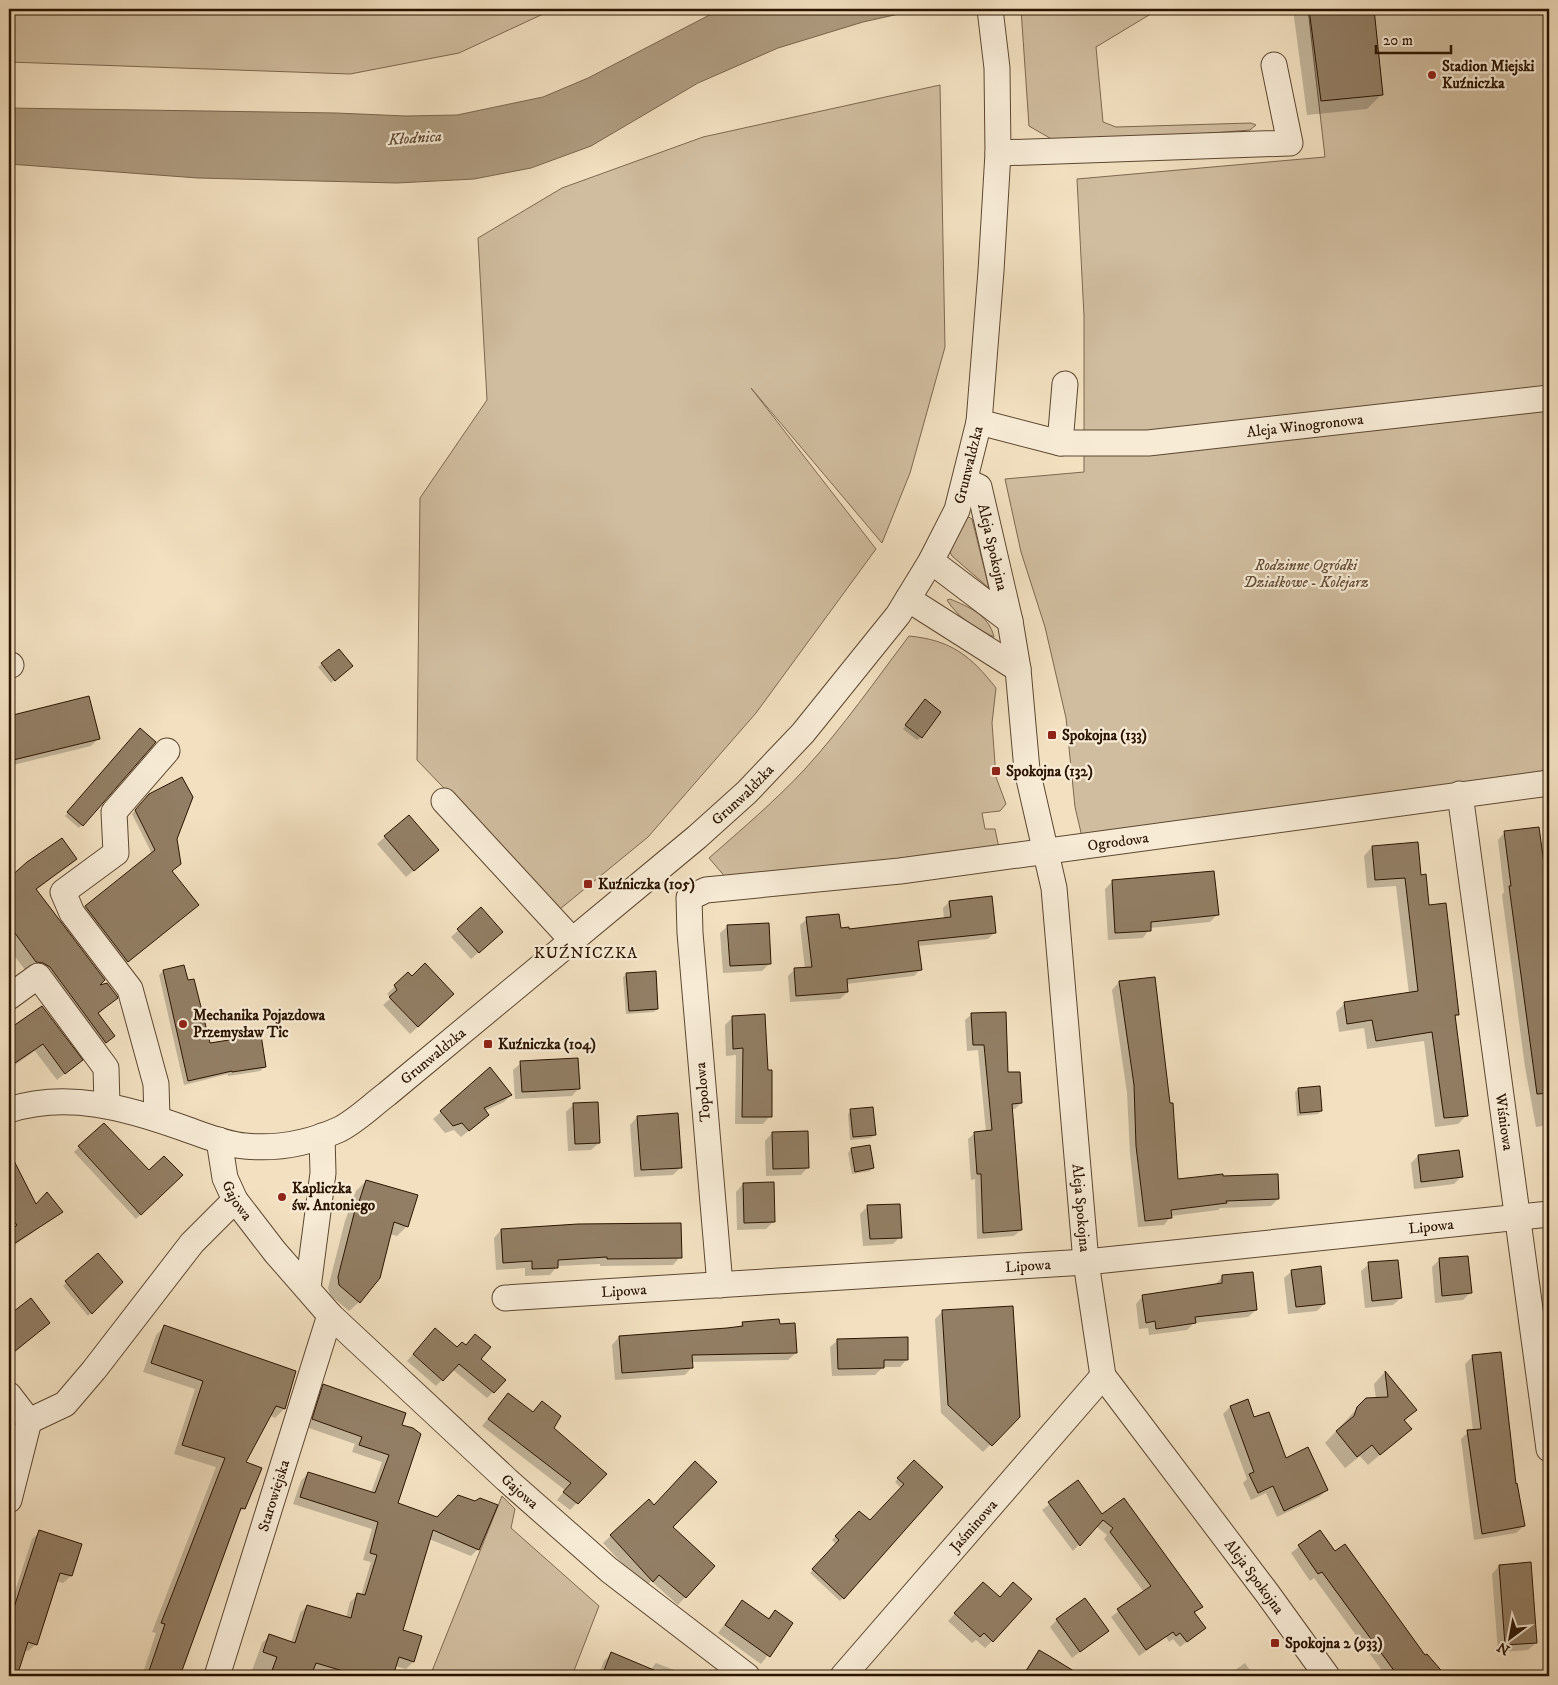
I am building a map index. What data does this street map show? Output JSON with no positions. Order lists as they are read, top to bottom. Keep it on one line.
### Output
{"streets":{"street":["Aleja Winogronowa","Grunwaldzka","Aleja Spokojna","Ogrodowa","Topolowa","Wiśniowa","Gajowa","Lipowa","Starowiejska","Jaśminowa"]},"crossings":[["Aleja Winogronowa","Grunwaldzka"],["Grunwaldzka","Aleja Spokojna"],["Grunwaldzka","Gajowa"],["Aleja Spokojna","Ogrodowa"],["Aleja Spokojna","Lipowa"],["Aleja Spokojna","Jaśminowa"],["Ogrodowa","Topolowa"],["Ogrodowa","Wiśniowa"],["Topolowa","Lipowa"],["Wiśniowa","Lipowa"],["Gajowa","Starowiejska"]],"districts":["KUŹNICZKA"],"water":["Kłodnica"],"parks":["Rodzinne Ogródki Działkowe - Kolejarz"],"places":{"other":["Stadion Miejski Kuźniczka","Mechanika Pojazdowa Przemysław Tic","Kapliczka św. Antoniego"],"transit":["Spokojna (133)","Spokojna (132)","Kuźniczka (105)","Kuźniczka (104)","Spokojna 2 (933)"]},"scale_bar":"20 m","north":"bottom left"}
